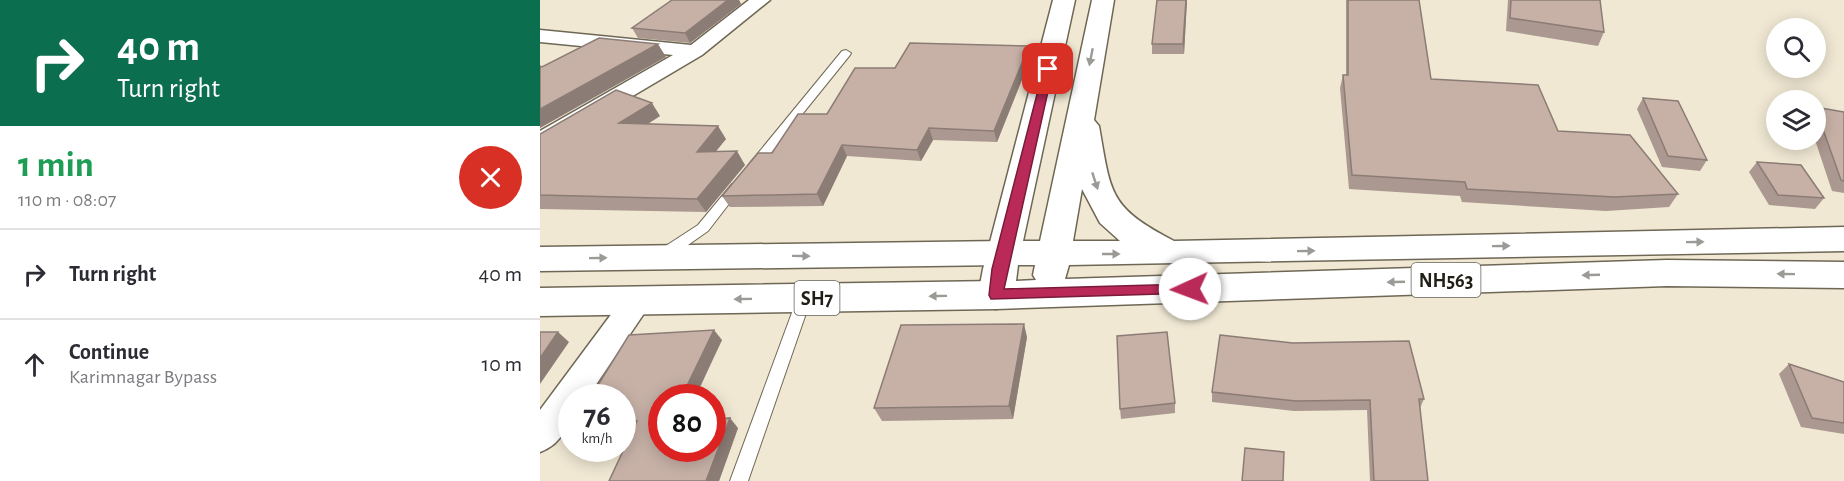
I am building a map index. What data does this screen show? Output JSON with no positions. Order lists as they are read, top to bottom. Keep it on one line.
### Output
{"streets":{"main road":["NH563","SH7"]},"crossings":[["NH563","SH7"]],"page":{"turn":["40 m","Turn right"],"heading":["1 min","110 m · 08:07"],"list":[{"name":"Turn right","value":"40 m"},{"name":"Continue","note":"Karimnagar Bypass","value":"10 m"}],"speed":"76 km/h","limit":"80"}}
